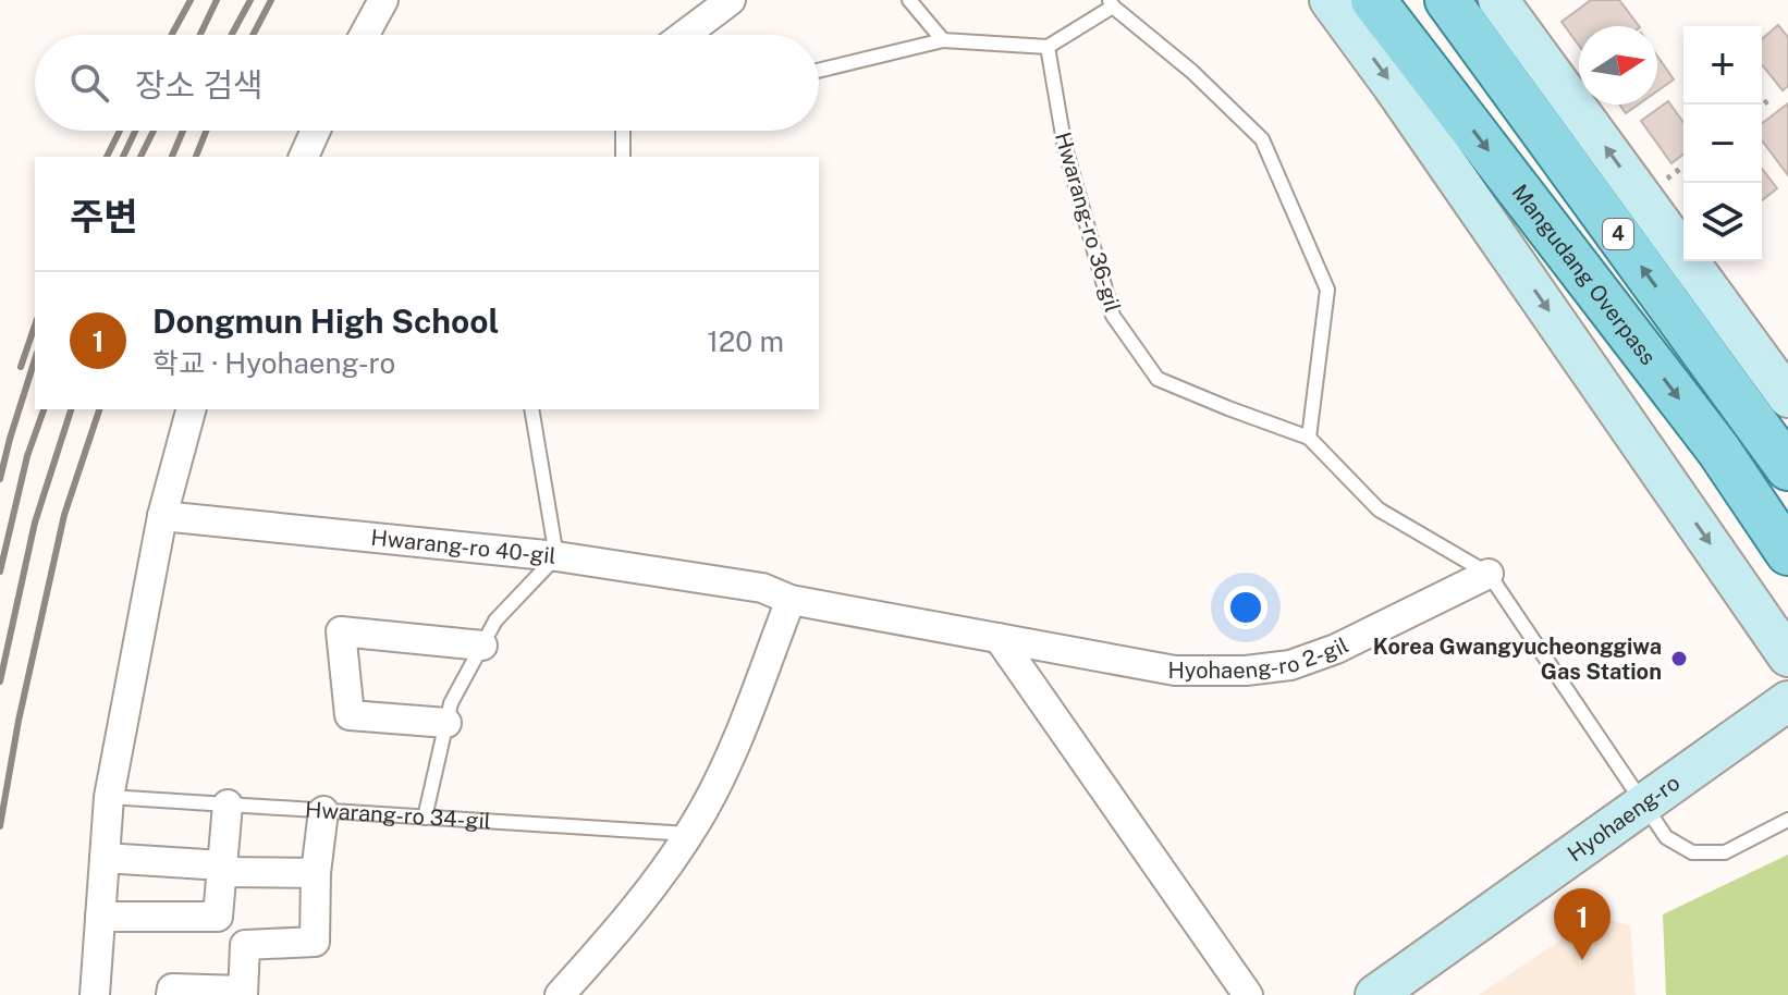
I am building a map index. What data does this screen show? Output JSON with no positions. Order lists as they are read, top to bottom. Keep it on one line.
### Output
{"streets":{"main road":["4","Mangudang Overpass","Hyohaeng-ro"],"street":["Hwarang-ro 40-gil","Hyohaeng-ro 2-gil"],"lane":["Hwarang-ro 36-gil","Hwarang-ro 34-gil"]},"crossings":[["Hwarang-ro 40-gil","Hyohaeng-ro 2-gil"]],"places":["Korea Gwangyucheonggiwa Gas Station"],"north":"right","page":{"map_buttons":["+","−"],"search":"장소 검색","heading":"주변","list":[{"mark":"1","name":"Dongmun High School","note":"학교 · Hyohaeng-ro","value":"120 m"}],"pins":"1"}}
